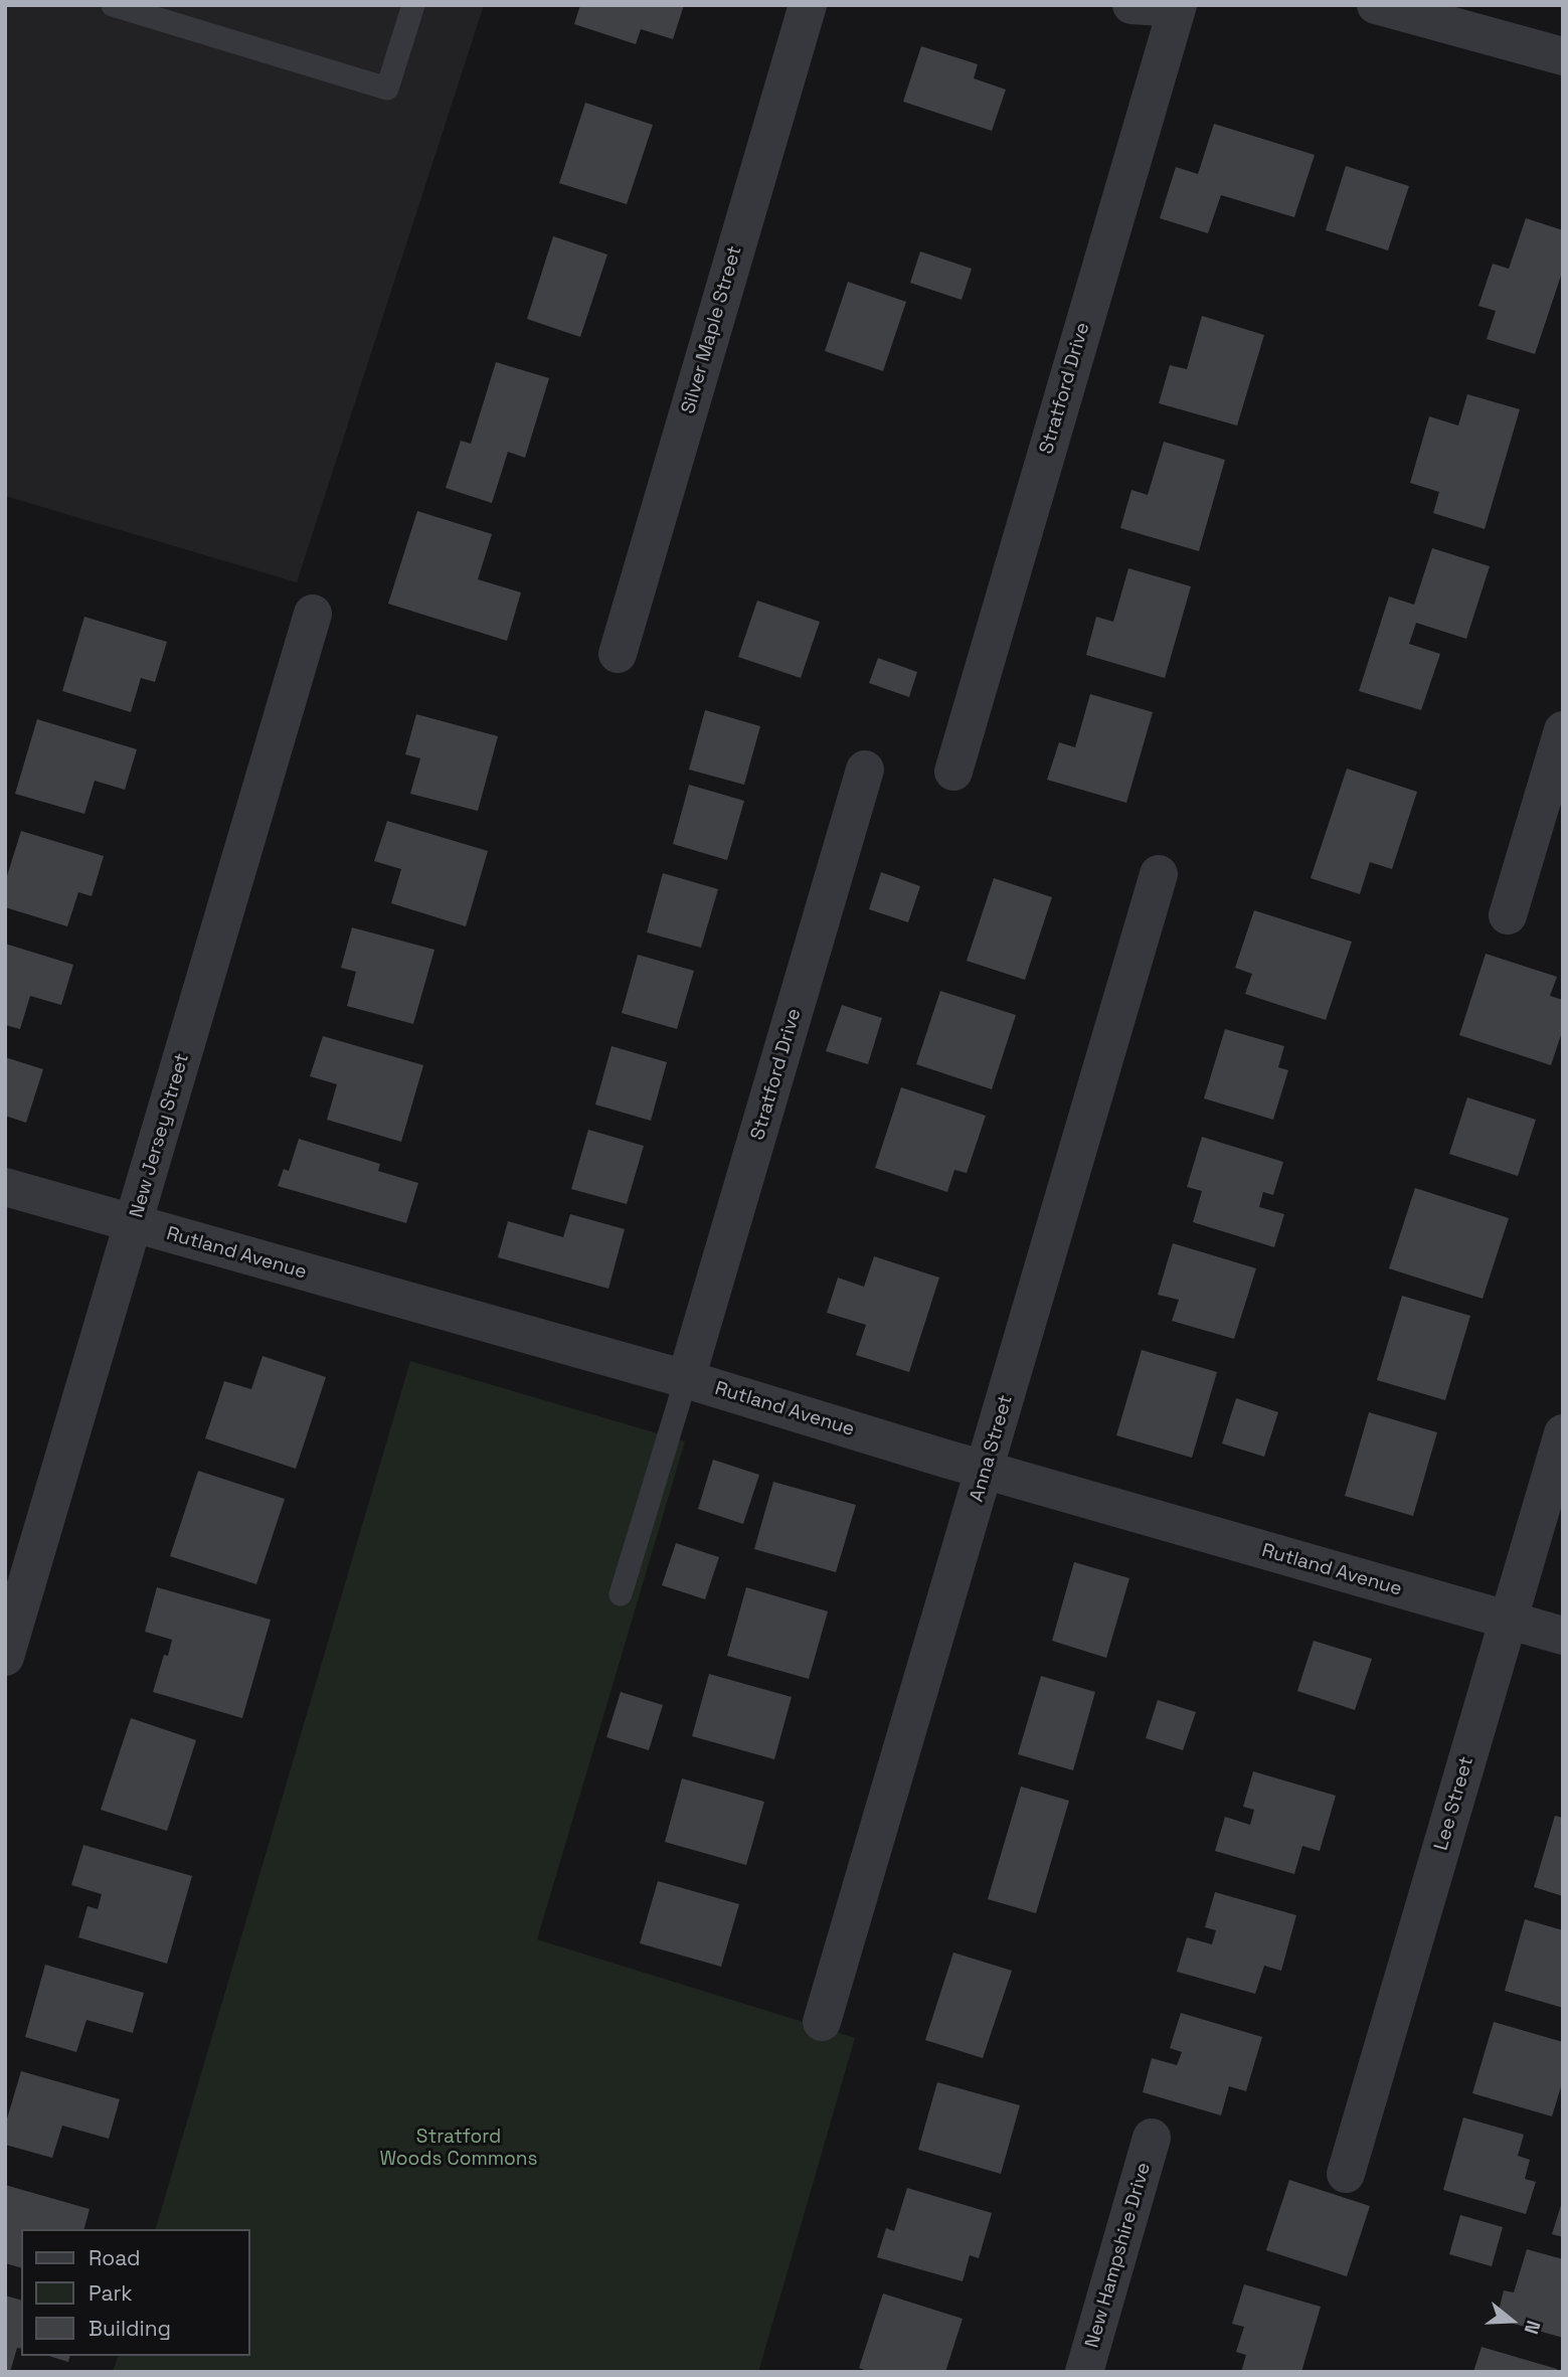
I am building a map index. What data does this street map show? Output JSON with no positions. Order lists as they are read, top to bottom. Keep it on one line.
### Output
{"streets":{"street":["Silver Maple Street","Stratford Drive","New Jersey Street","Rutland Avenue","Anna Street","Lee Street","New Hampshire Drive"]},"crossings":[["Stratford Drive","Rutland Avenue"],["New Jersey Street","Rutland Avenue"],["Rutland Avenue","Anna Street"],["Rutland Avenue","Lee Street"]],"parks":["Stratford Woods Commons"],"legend":["Road","Park","Building"],"north":"right"}
